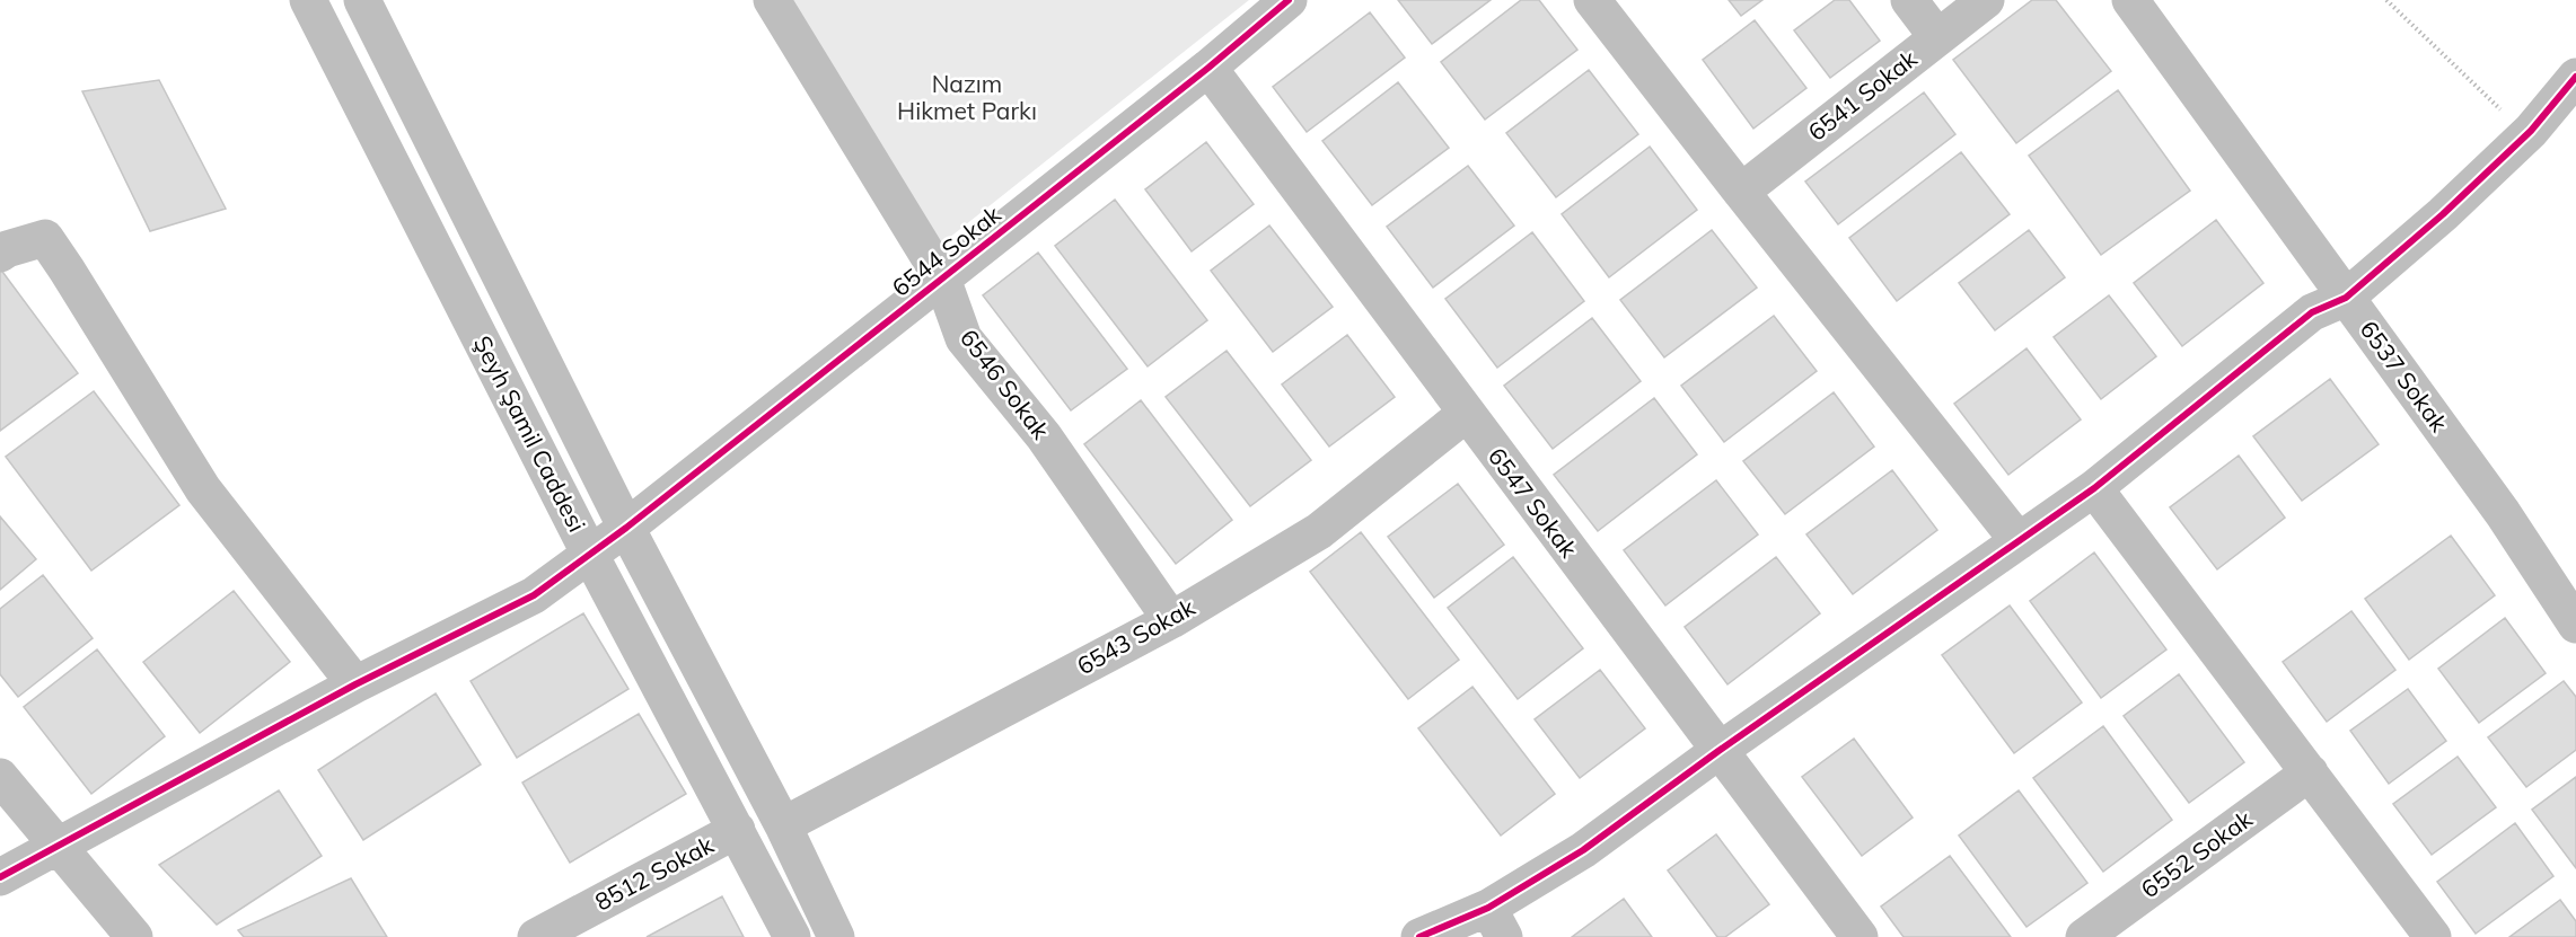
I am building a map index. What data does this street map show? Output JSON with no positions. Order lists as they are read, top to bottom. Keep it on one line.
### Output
{"streets":{"street":["6541 Sokak","6544 Sokak","6537 Sokak","6546 Sokak","Şeyh Şamil Caddesi","6547 Sokak","6543 Sokak","6552 Sokak","8512 Sokak"]},"crossings":[["6544 Sokak","6546 Sokak"],["6544 Sokak","Şeyh Şamil Caddesi"],["6544 Sokak","6547 Sokak"],["6546 Sokak","6543 Sokak"],["Şeyh Şamil Caddesi","6543 Sokak"],["Şeyh Şamil Caddesi","8512 Sokak"],["6547 Sokak","6543 Sokak"]],"parks":["Nazım Hikmet Parkı"]}
